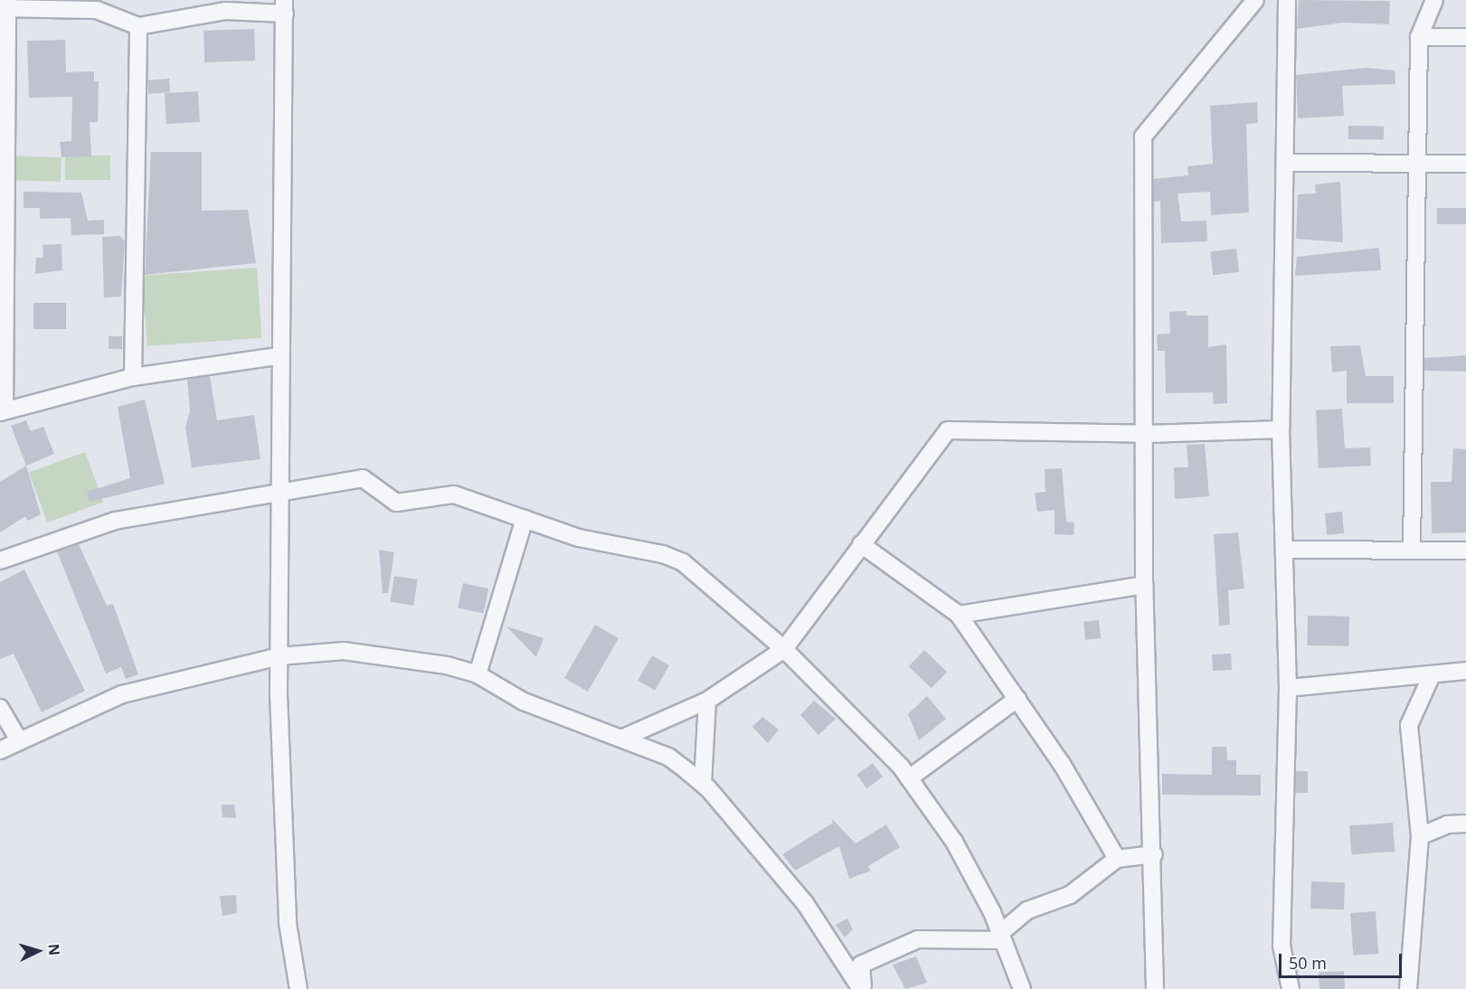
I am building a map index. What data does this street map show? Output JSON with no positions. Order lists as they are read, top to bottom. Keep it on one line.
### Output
{"scale_bar":"50 m","north":"right"}
